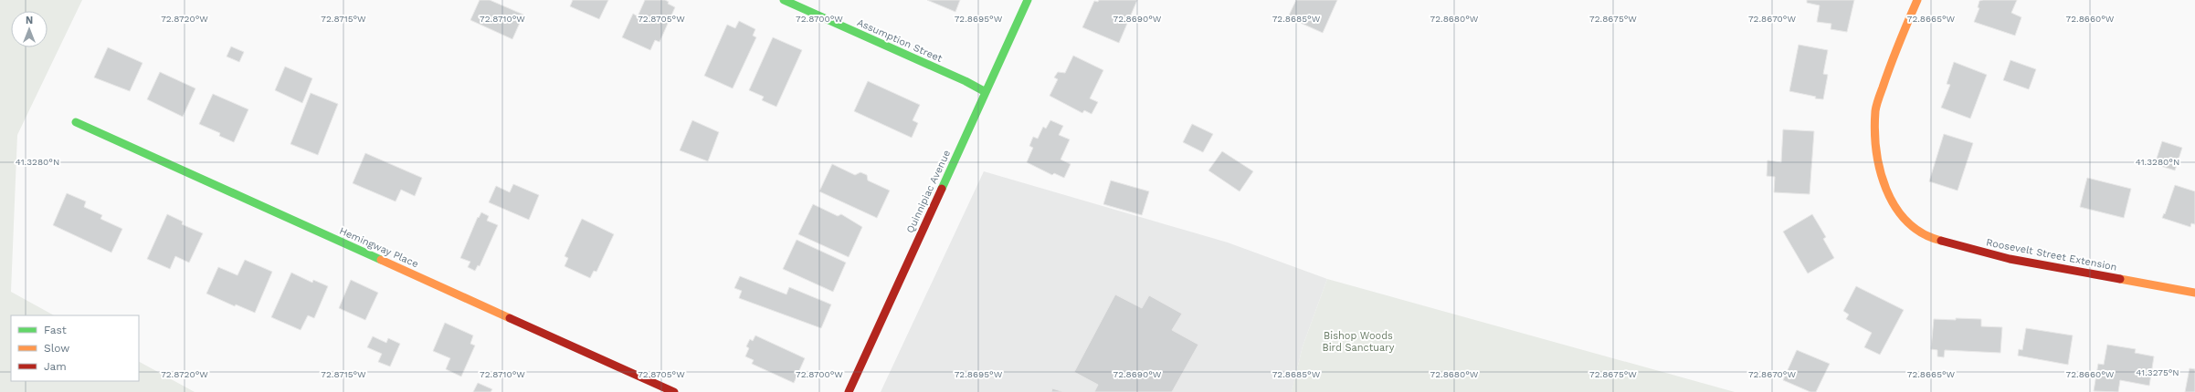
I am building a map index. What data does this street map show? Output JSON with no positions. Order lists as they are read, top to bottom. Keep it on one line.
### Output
{"streets":{"street":["Assumption Street","Quinnipiac Avenue","Hemingway Place","Roosevelt Street Extension"]},"crossings":[["Assumption Street","Quinnipiac Avenue"]],"parks":["Bishop Woods Bird Sanctuary"],"legend":["Fast","Slow","Jam"],"north":"top","coordinates":["72.8720°W","72.8715°W","72.8710°W","72.8705°W","72.8700°W","72.8695°W","72.8690°W","72.8685°W","72.8680°W","72.8675°W","72.8670°W","72.8665°W","72.8660°W","41.3280°N","41.3275°N"]}
